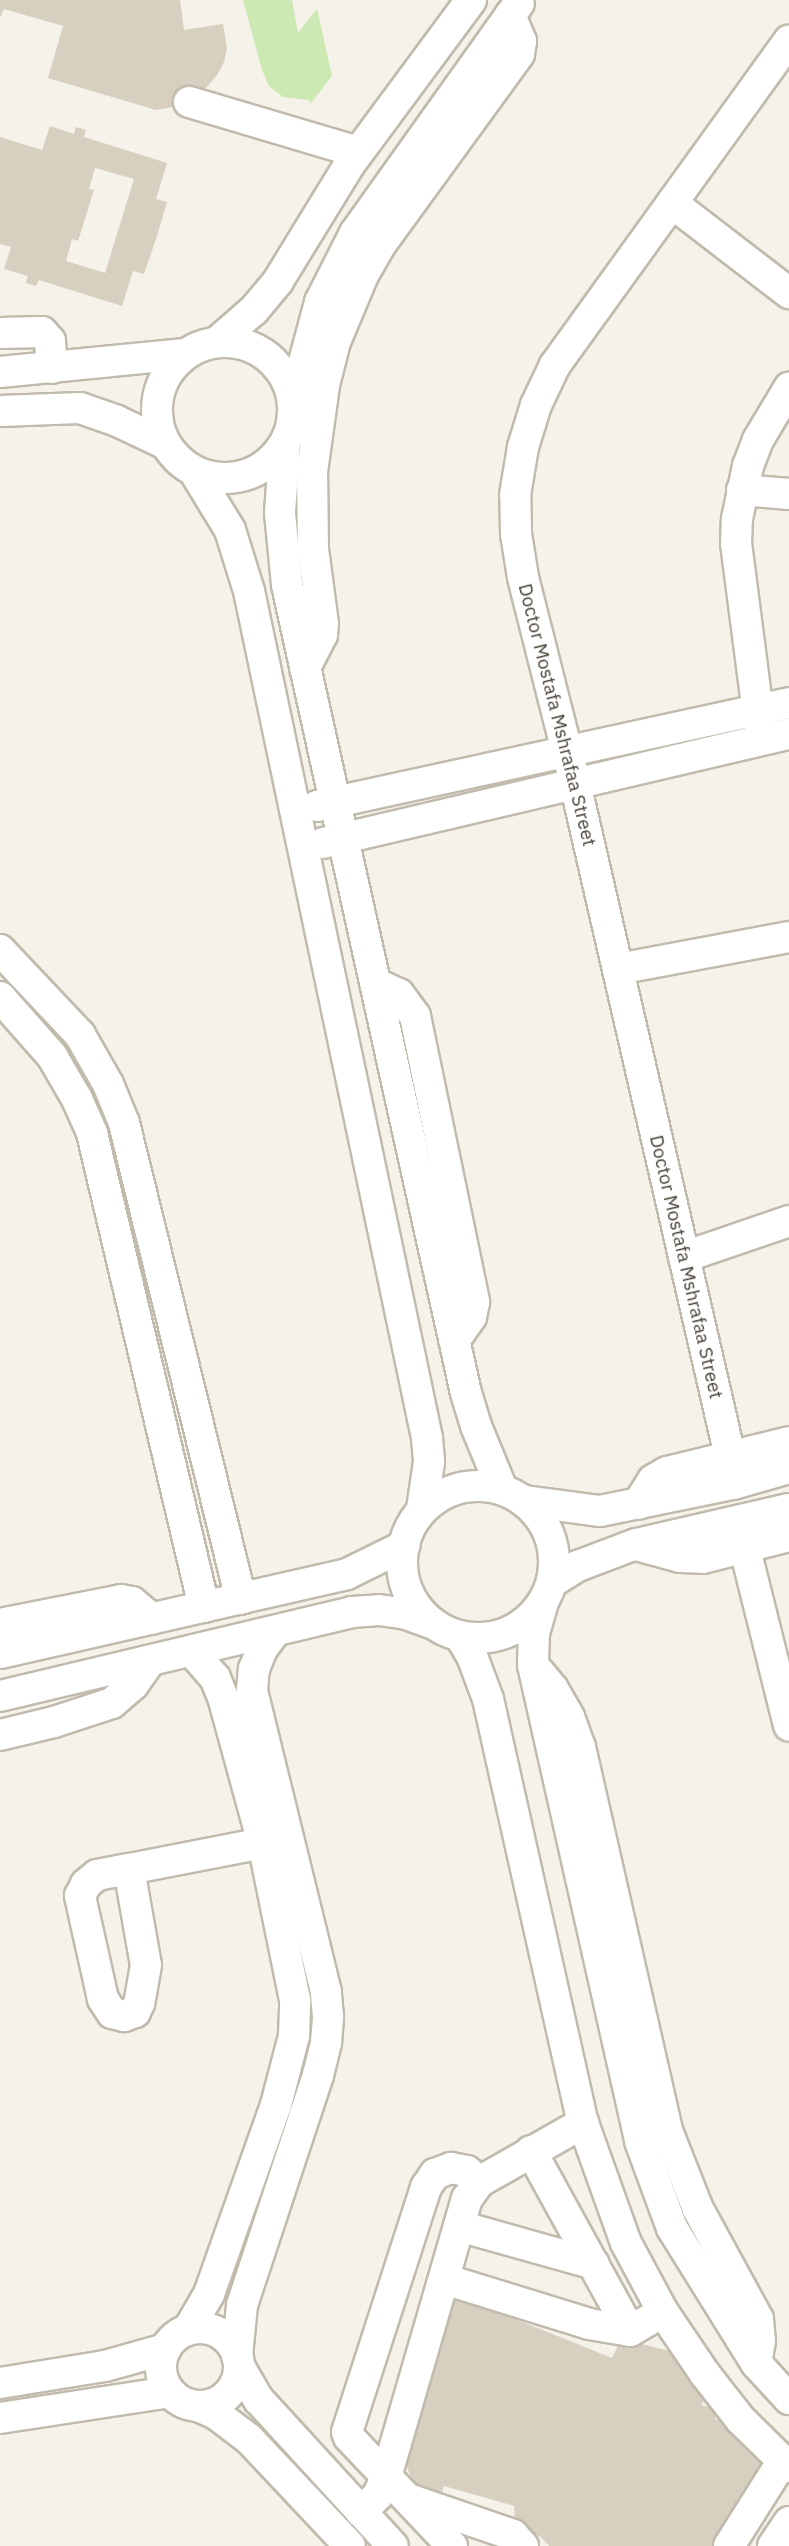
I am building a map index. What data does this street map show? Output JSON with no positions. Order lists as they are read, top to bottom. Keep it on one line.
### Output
{"streets":{"street":["Doctor Mostafa Mshrafaa Street"]}}
